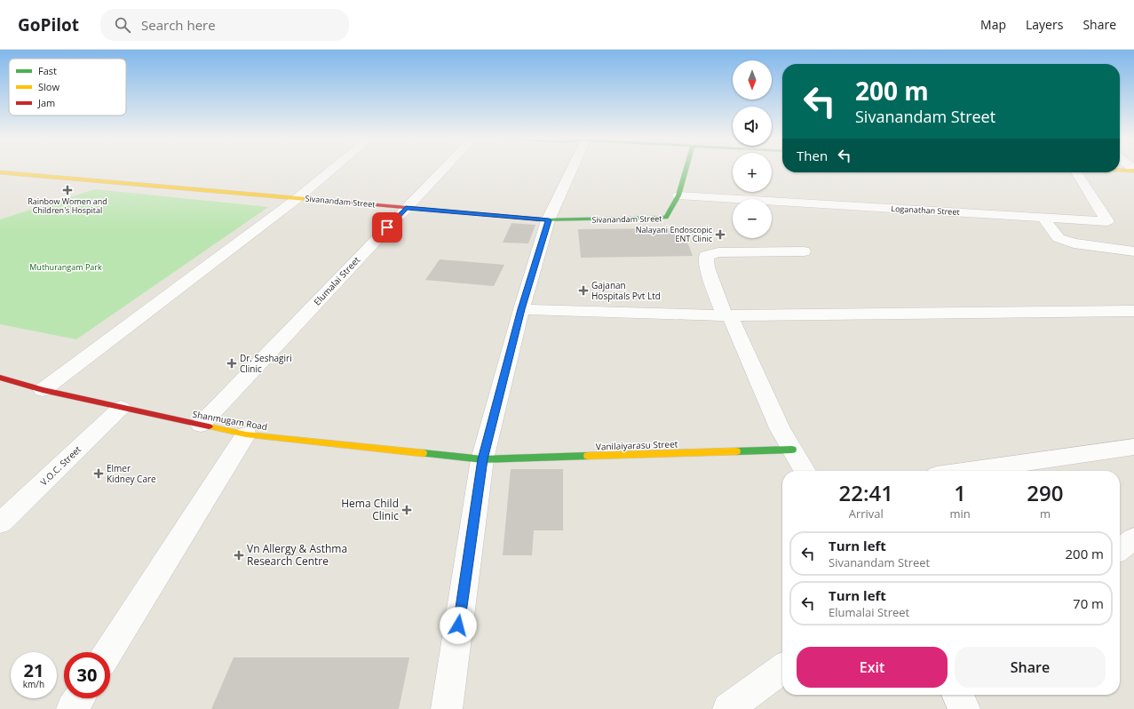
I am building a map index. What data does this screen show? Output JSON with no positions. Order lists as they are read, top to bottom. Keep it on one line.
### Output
{"streets":{"street":["Sivanandam Street","Loganathan Street","Elumalai Street","Shanmugam Road","Vanilaiyarasu Street","V.O.C. Street"]},"crossings":[["Sivanandam Street","Loganathan Street"],["Sivanandam Street","Elumalai Street"],["Elumalai Street","Shanmugam Road"],["Shanmugam Road","Vanilaiyarasu Street"],["Shanmugam Road","V.O.C. Street"]],"parks":["Muthurangam Park"],"places":{"health":["Rainbow Women and Children's Hospital","Nalayani Endoscopic ENT Clinic","Gajanan Hospitals Pvt Ltd","Dr. Seshagiri Clinic","Elmer Kidney Care","Hema Child Clinic","Vn Allergy & Asthma Research Centre"]},"legend":["Fast","Slow","Jam"],"north":"bottom","page":{"header":"GoPilot","search":"Search here","nav":["Map","Layers","Share"],"map_buttons":["+","−"],"turn":["200 m","Sivanandam Street"],"then":"Then","eta":["22:41","Arrival","1","min","290","m"],"list":[{"name":"Turn left","note":"Sivanandam Street","value":"200 m"},{"name":"Turn left","note":"Elumalai Street","value":"70 m"}],"buttons":["Exit","Share"],"speed":"21 km/h","limit":"30"}}
